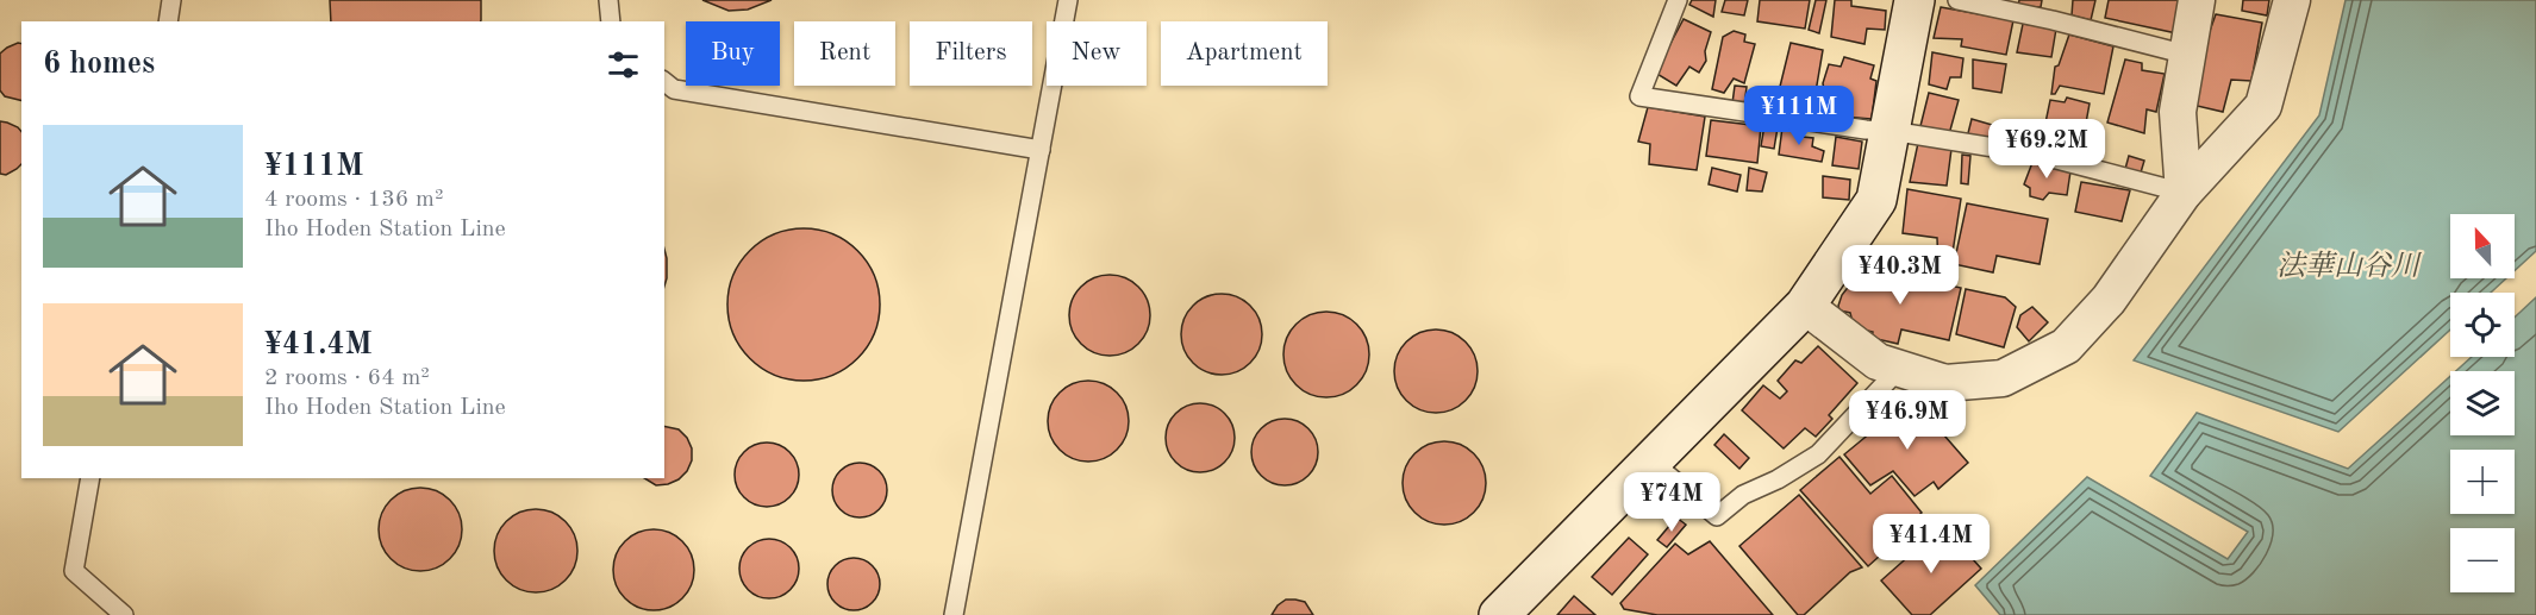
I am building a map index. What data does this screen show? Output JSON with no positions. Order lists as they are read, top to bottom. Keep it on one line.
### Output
{"water":["法華山谷川"],"north":"top","page":{"chip":["Buy","Rent","Filters","New","Apartment"],"heading":"6 homes","price":["¥111M","¥69.2M","¥40.3M","¥46.9M","¥74M","¥41.4M"],"list":[{"name":"¥111M","note":"4 rooms · 136 m² · Iho Hoden Station Line"},{"name":"¥41.4M","note":"2 rooms · 64 m² · Iho Hoden Station Line"}],"map_buttons":["+","−"]}}
